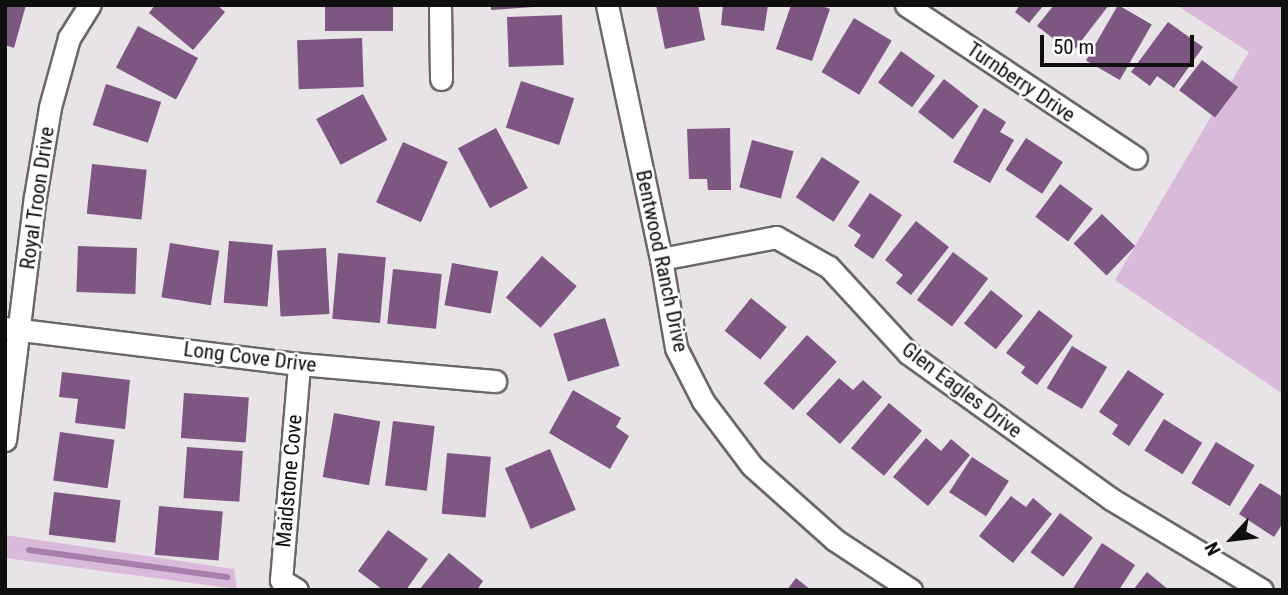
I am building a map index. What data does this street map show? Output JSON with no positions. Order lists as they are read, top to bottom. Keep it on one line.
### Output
{"streets":{"street":["Turnberry Drive","Royal Troon Drive","Bentwood Ranch Drive","Long Cove Drive","Glen Eagles Drive","Maidstone Cove"]},"crossings":[["Royal Troon Drive","Long Cove Drive"],["Bentwood Ranch Drive","Glen Eagles Drive"],["Long Cove Drive","Maidstone Cove"]],"scale_bar":"50 m","north":"bottom left"}
